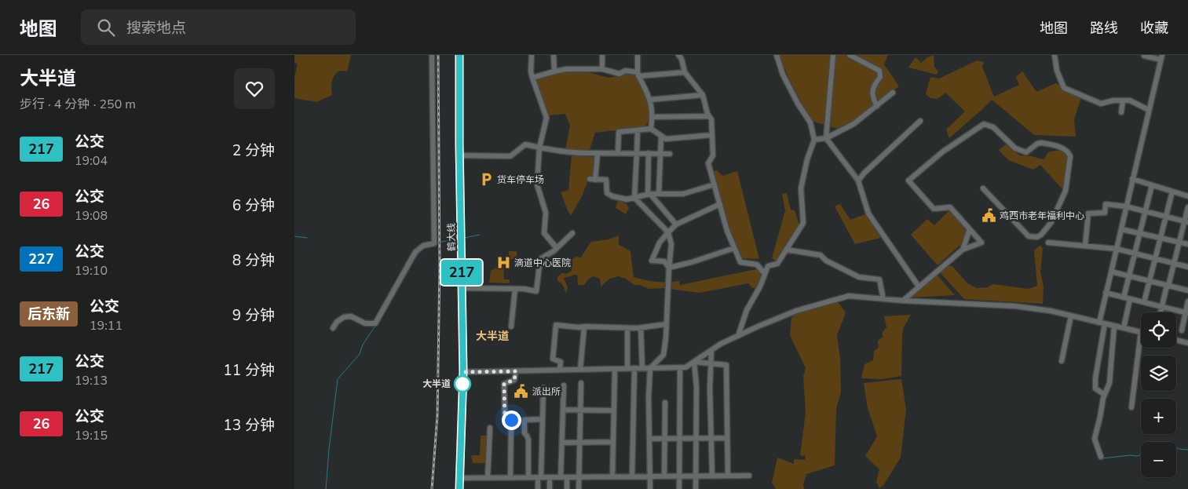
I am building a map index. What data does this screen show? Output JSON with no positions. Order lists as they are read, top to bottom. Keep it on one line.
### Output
{"streets":{"highway":["鹤大线"]},"districts":["大半道"],"places":{"parking":["货车停车场"],"public building":["鸡西市老年福利中心","派出所"],"hospital":["滴道中心医院"],"other":["大半道"]},"lines":["bus line 217"],"page":{"header":"地图","search":"搜索地点","nav":["地图","路线","收藏"],"heading":["大半道","步行 · 4 分钟 · 250 m"],"on_map":"217","list":[{"mark":"217","name":"公交","note":"19:04","value":"2 分钟"},{"mark":"26","name":"公交","note":"19:08","value":"6 分钟"},{"mark":"227","name":"公交","note":"19:10","value":"8 分钟"},{"mark":"后东新","name":"公交","note":"19:11","value":"9 分钟"},{"mark":"217","name":"公交","note":"19:13","value":"11 分钟"},{"mark":"26","name":"公交","note":"19:15","value":"13 分钟"}],"map_buttons":["+","−"]}}
